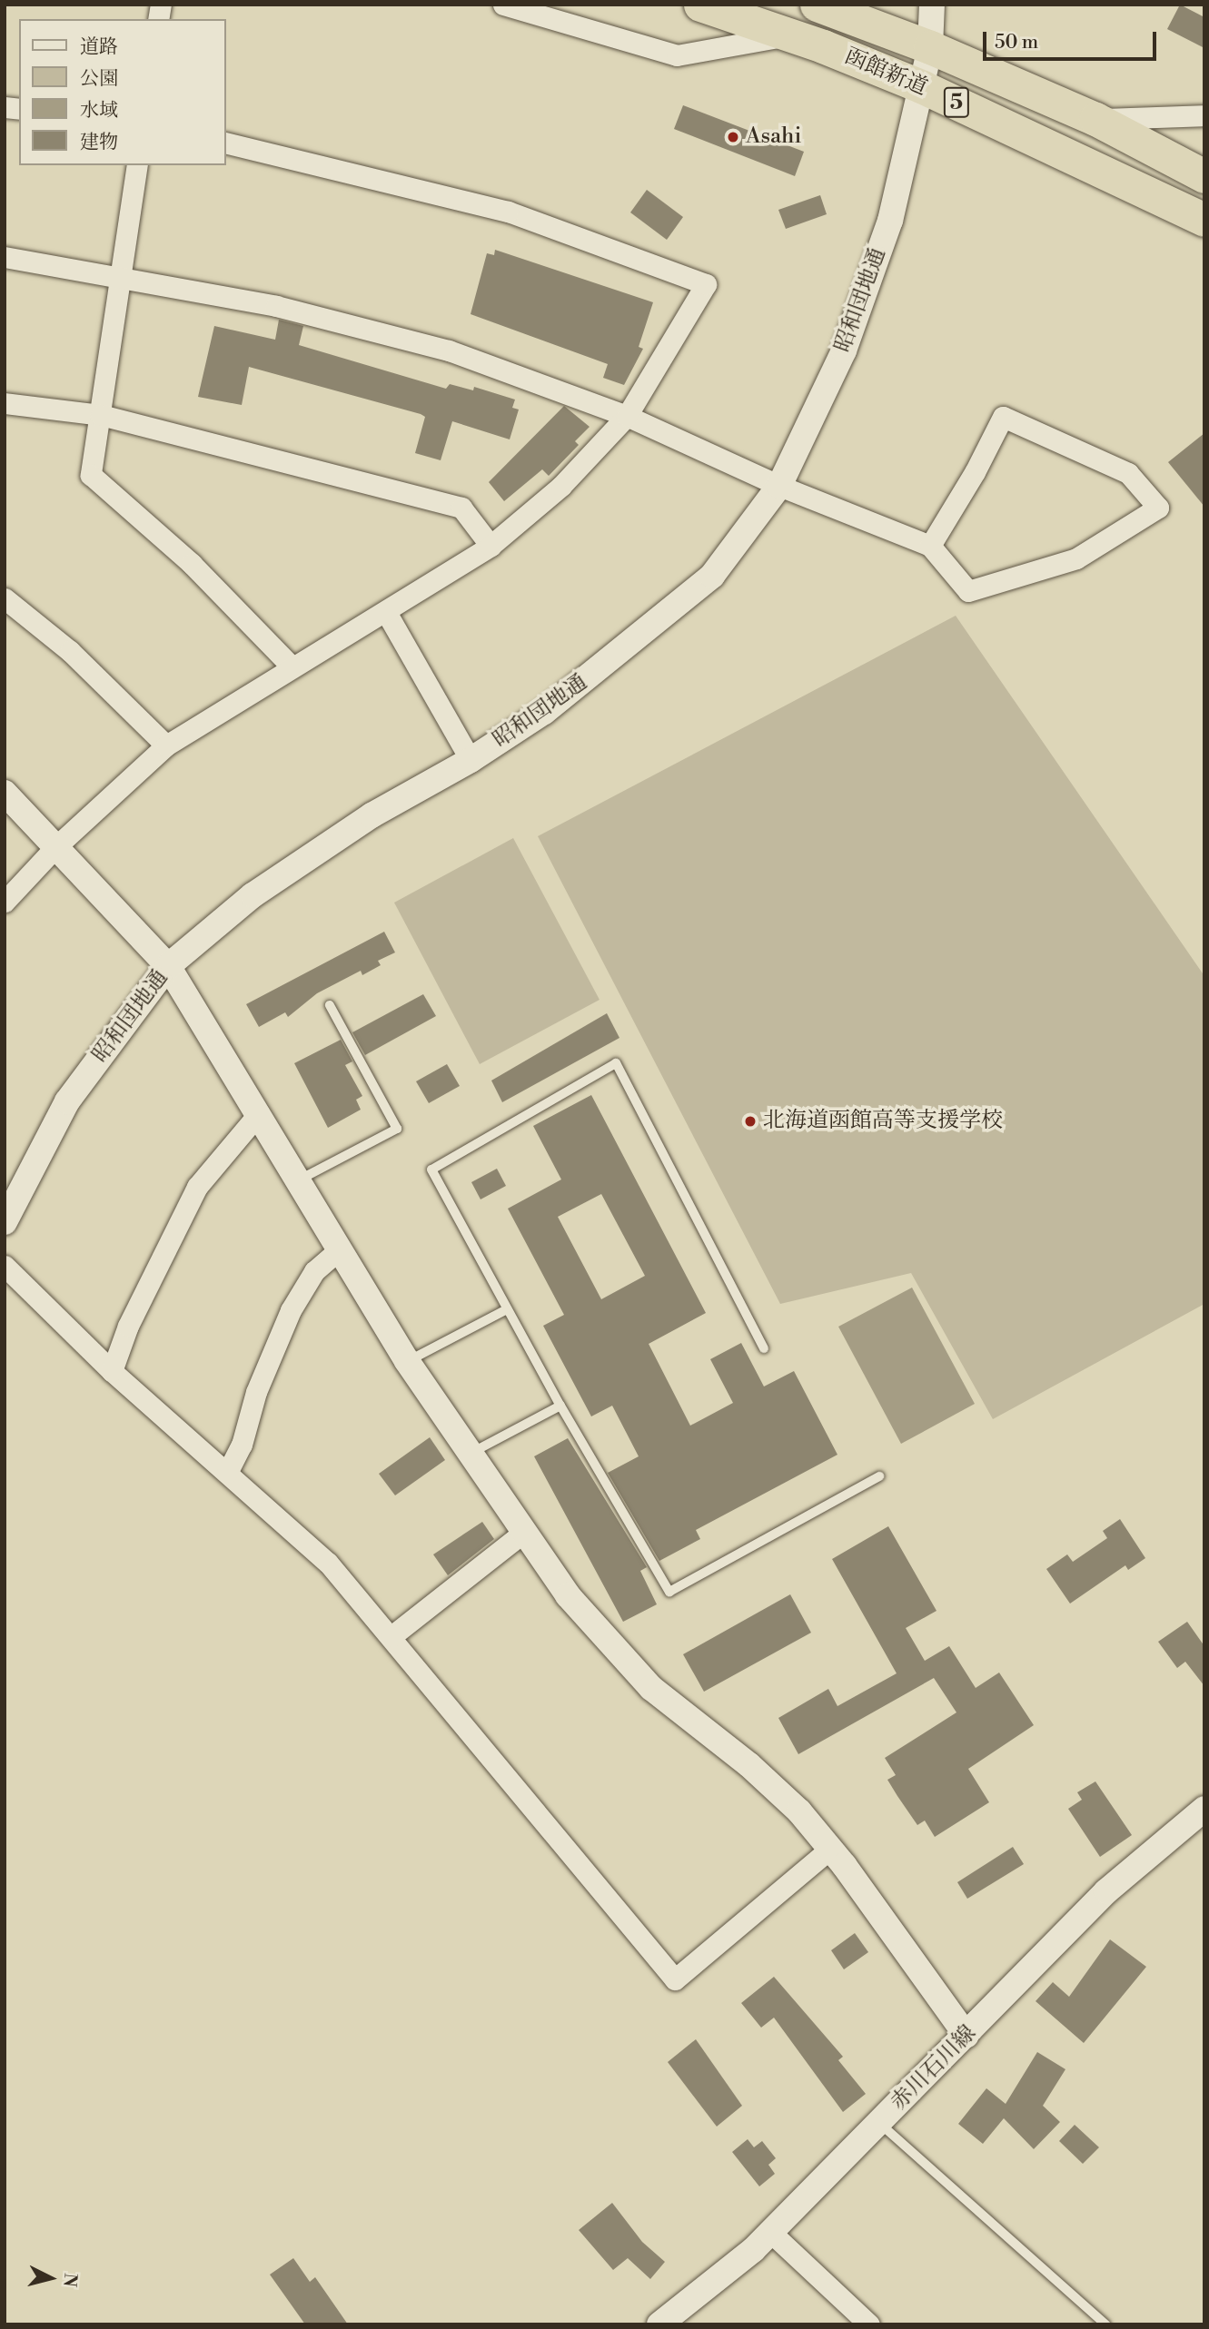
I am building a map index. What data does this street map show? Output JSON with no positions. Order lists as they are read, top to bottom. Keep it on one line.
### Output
{"streets":{"highway":["函館新道","5"],"street":["昭和団地通","赤川石川線"]},"crossings":[["函館新道","昭和団地通"]],"places":["Asahi","北海道函館高等支援学校"],"legend":["道路","公園","水域","建物"],"scale_bar":"50 m","north":"right"}
